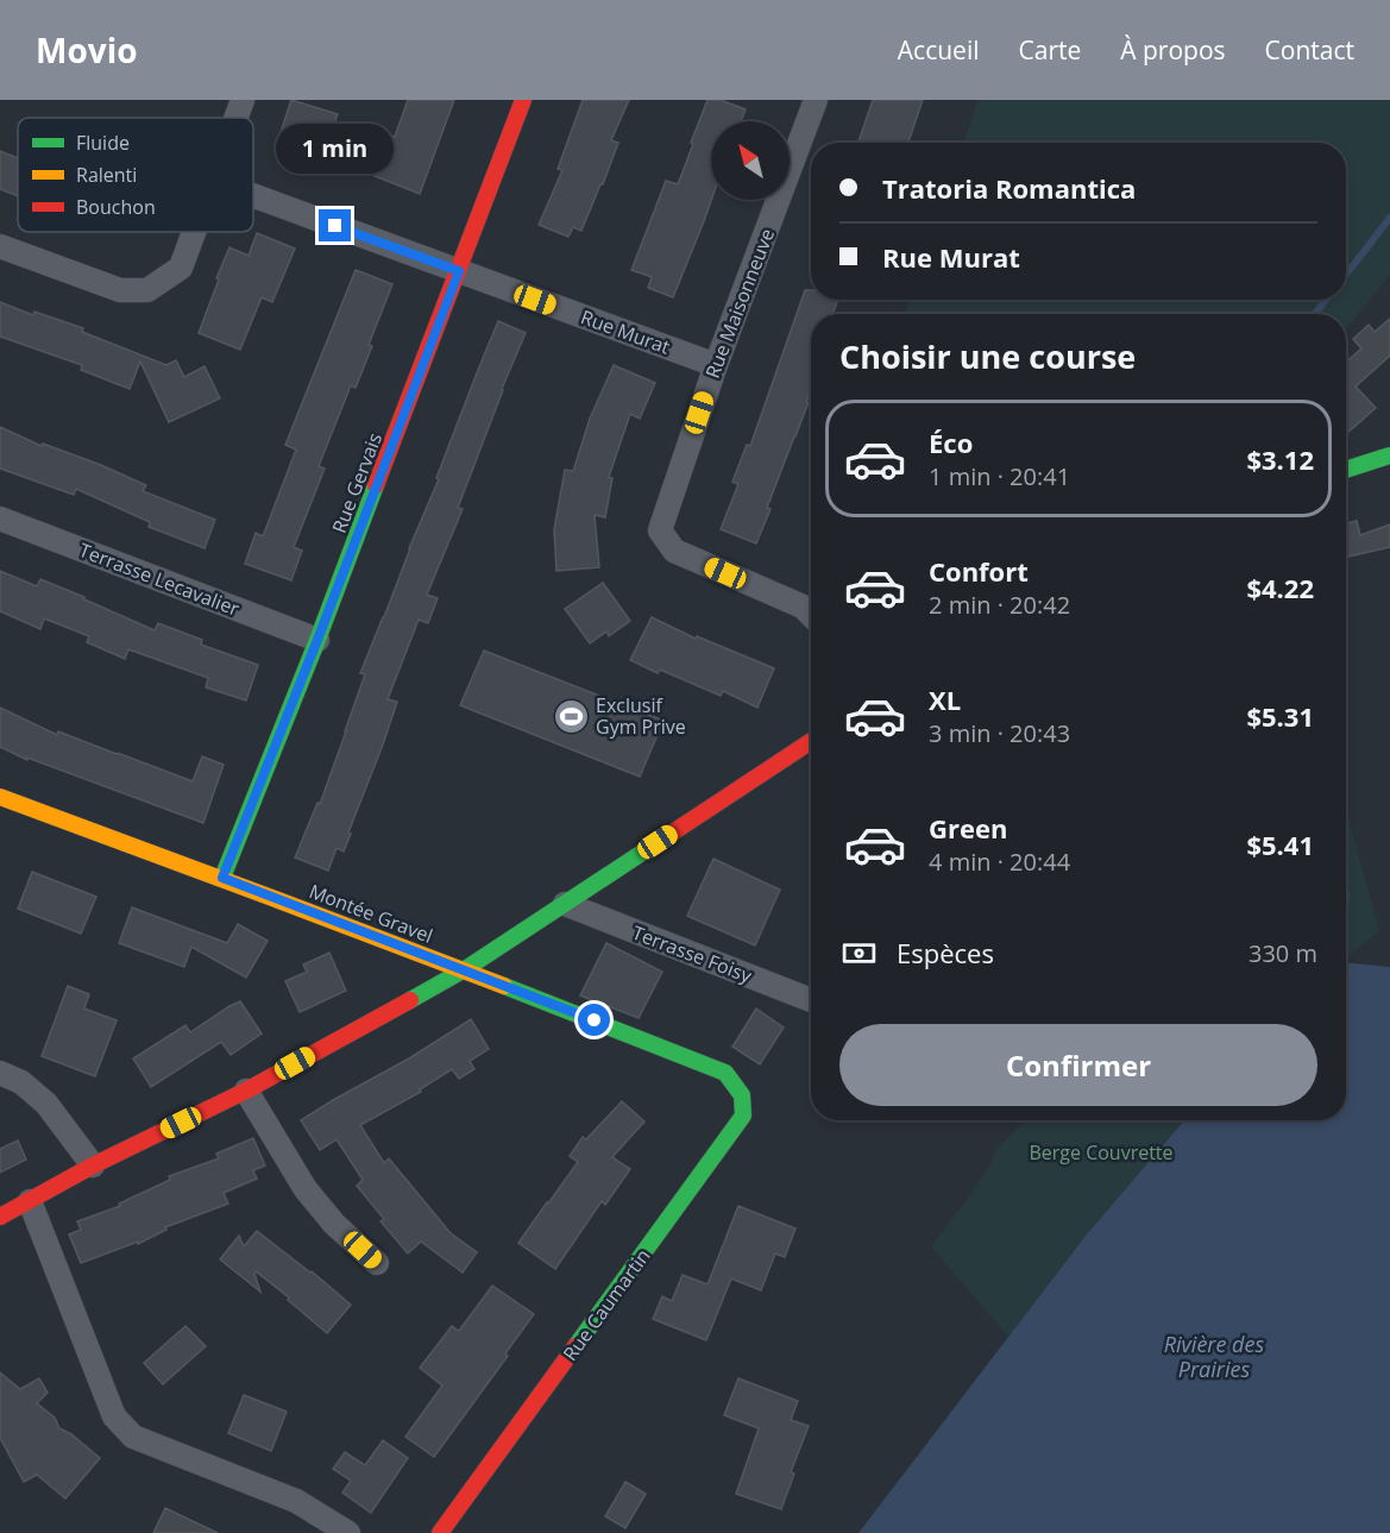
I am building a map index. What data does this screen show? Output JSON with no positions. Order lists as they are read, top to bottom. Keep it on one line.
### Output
{"streets":{"street":["Rue Maisonneuve","Rue Murat","Rue Gervais","Terrasse Lecavalier","Montée Gravel","Terrasse Foisy","Rue Caumartin"]},"crossings":[["Rue Maisonneuve","Rue Murat"],["Rue Murat","Rue Gervais"],["Rue Gervais","Terrasse Lecavalier"],["Rue Gervais","Montée Gravel"],["Montée Gravel","Rue Caumartin"]],"water":["Rivière des Prairies"],"parks":["Berge Couvrette"],"places":{"sports":["Exclusif Gym Prive"]},"legend":["Fluide","Ralenti","Bouchon"],"north":"top left","page":{"header":"Movio","nav":["Accueil","Carte","À propos","Contact"],"bubble":"1 min","banner":["Tratoria Romantica","Rue Murat"],"heading":"Choisir une course","list":[{"name":"Éco","note":"1 min · 20:41","value":"$3.12"},{"name":"Confort","note":"2 min · 20:42","value":"$4.22"},{"name":"XL","note":"3 min · 20:43","value":"$5.31"},{"name":"Green","note":"4 min · 20:44","value":"$5.41"}],"pay":["Espèces","330 m"],"buttons":"Confirmer"}}
